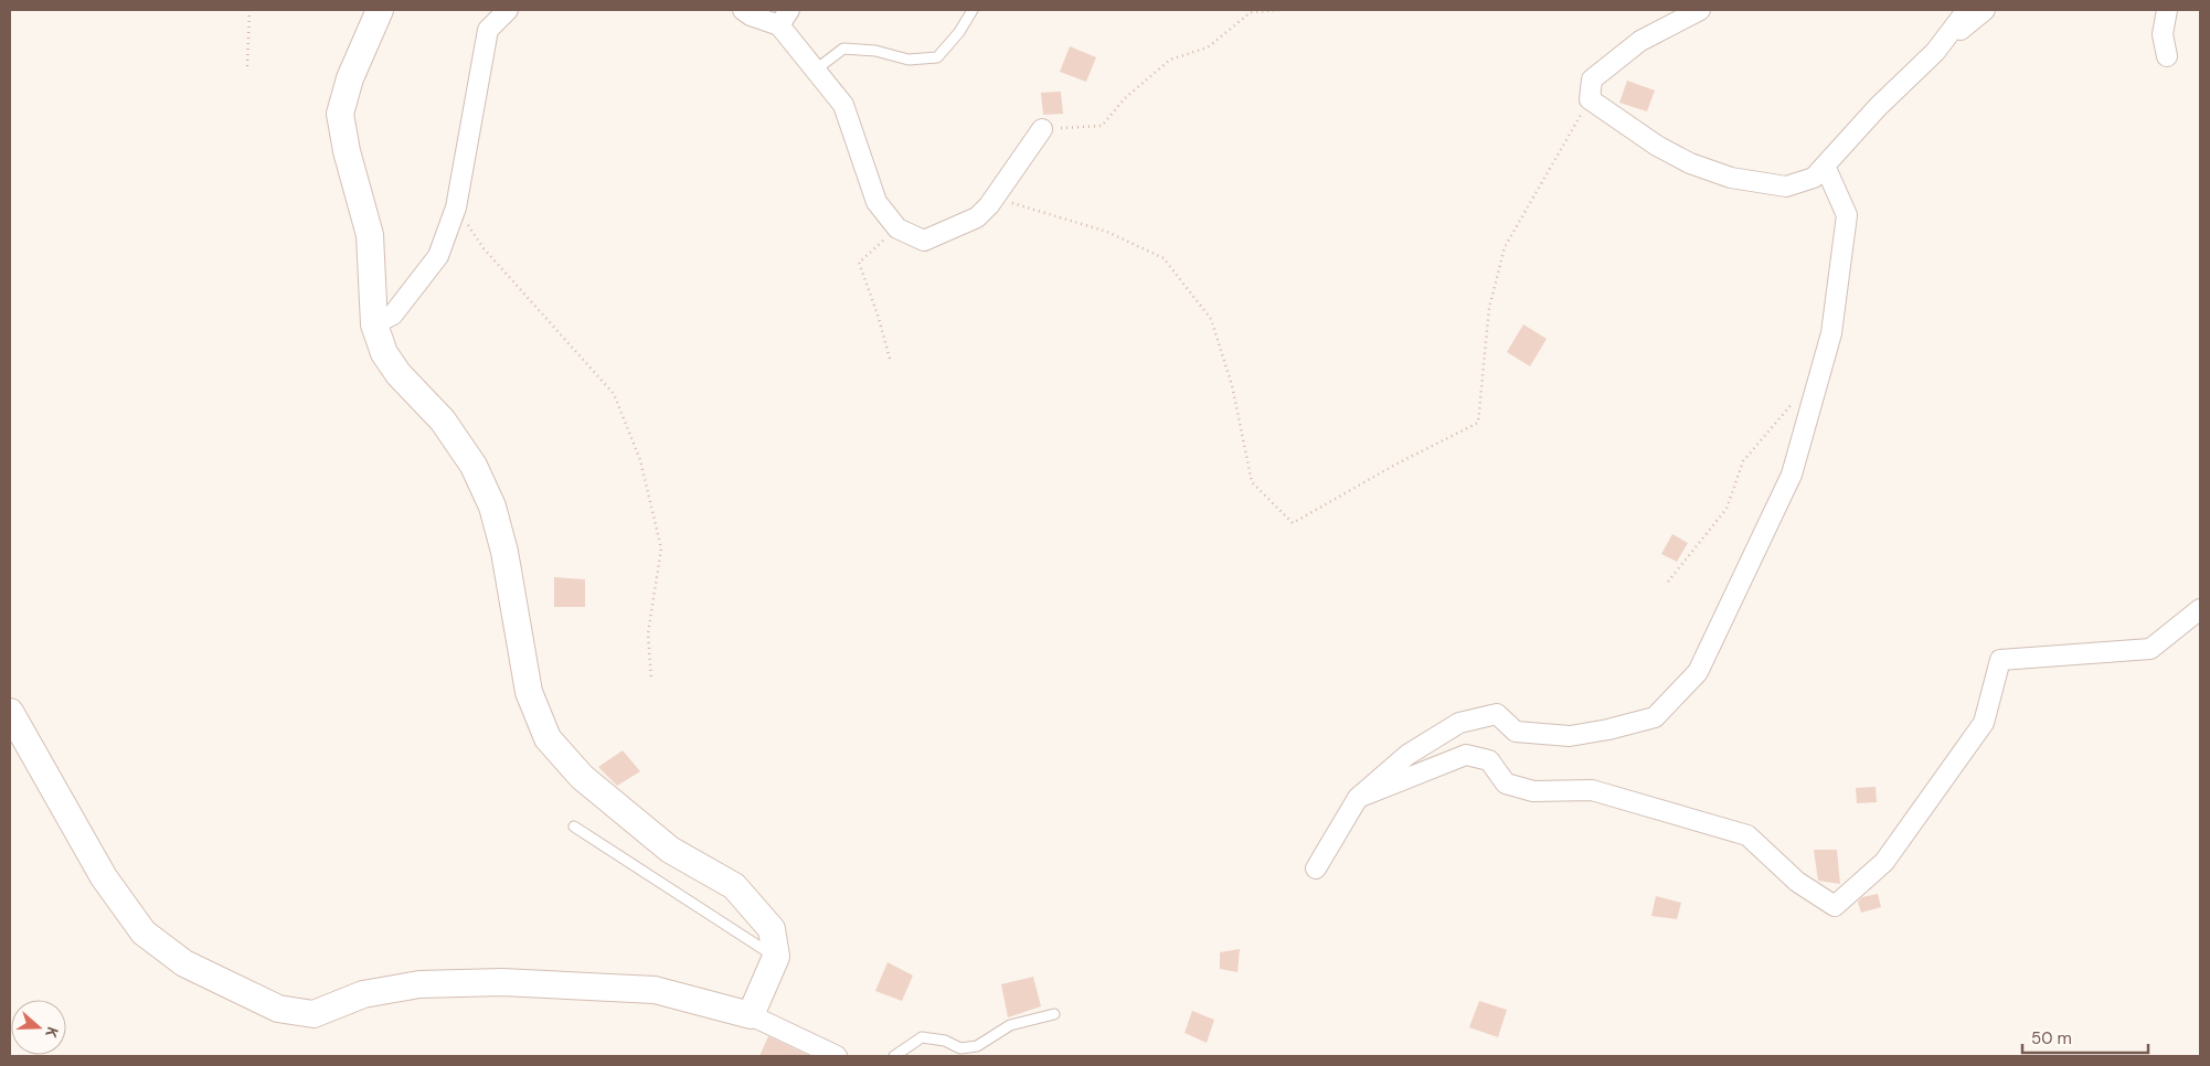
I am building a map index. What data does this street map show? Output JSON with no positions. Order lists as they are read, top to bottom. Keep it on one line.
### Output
{"scale_bar":"50 m","north":"right"}
